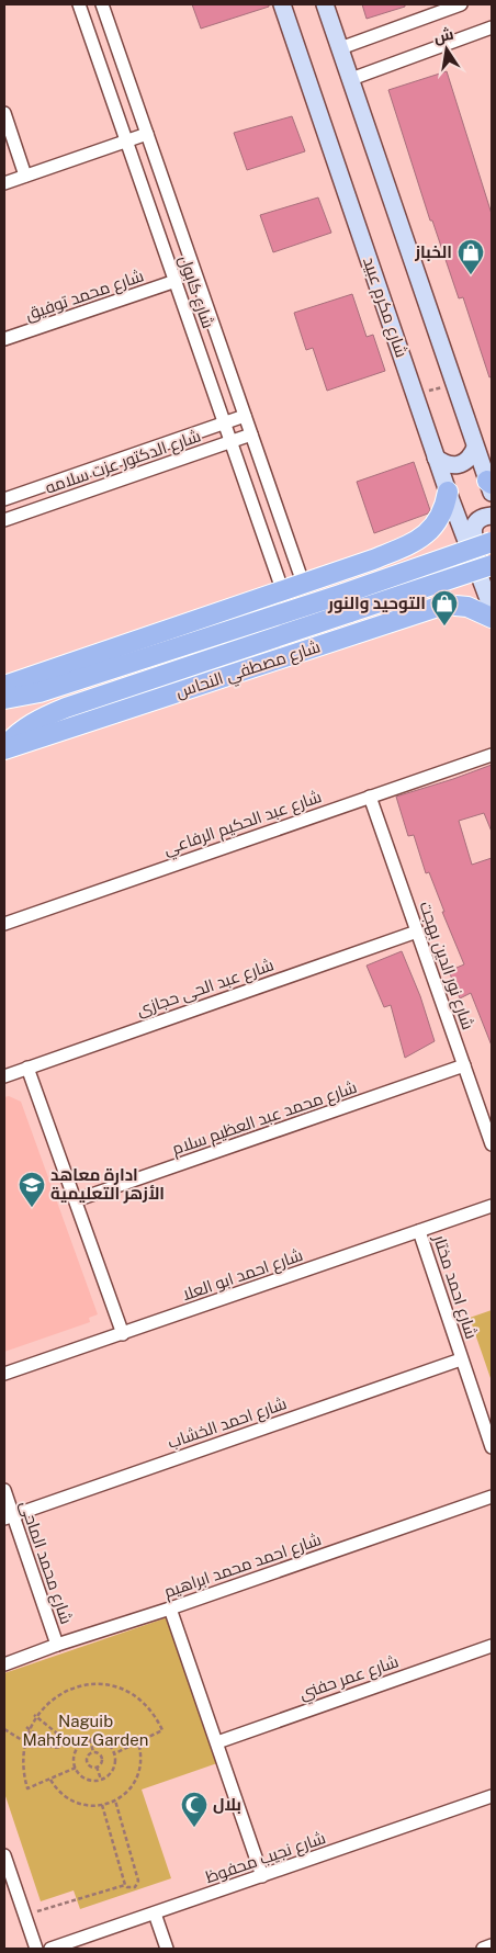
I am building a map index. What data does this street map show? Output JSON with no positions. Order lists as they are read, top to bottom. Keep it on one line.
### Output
{"streets":{"main road":["شارع مصطفي النحاس"],"street":["شارع كابول","شارع محمد توفيق","شارع مكرم عبيد","شارع الدكتور عزت سلامه","شارع عبد الحكيم الرفاعي","شارع نور الدين بهجت","شارع عبد الحى حجازى","شارع محمد عبد العظيم سلام","شارع احمد ابو العلا","شارع احمد مختار","شارع احمد الخشاب","شارع محمد الماحى","شارع احمد محمد ابراهيم","شارع عمر حفني","شارع نجيب محفوظ"]},"crossings":[["شارع كابول","شارع محمد توفيق"],["شارع كابول","شارع الدكتور عزت سلامه"],["شارع عبد الحكيم الرفاعي","شارع نور الدين بهجت"],["شارع نور الدين بهجت","شارع عبد الحى حجازى"],["شارع نور الدين بهجت","شارع محمد عبد العظيم سلام"],["شارع احمد ابو العلا","شارع احمد مختار"],["شارع احمد مختار","شارع احمد الخشاب"],["شارع احمد الخشاب","شارع محمد الماحى"],["شارع محمد الماحى","شارع احمد محمد ابراهيم"]],"parks":["Naguib Mahfouz Garden"],"places":{"shop":["الخباز","التوحيد والنور"],"school or university":["ادارة معاهد الأزهر التعليمية"],"mosque":["بلال"]},"north":"top"}
